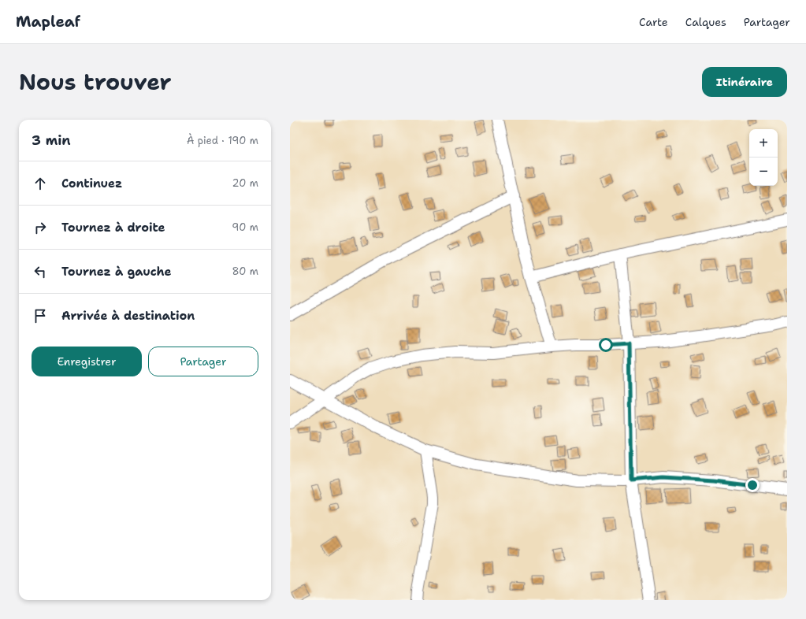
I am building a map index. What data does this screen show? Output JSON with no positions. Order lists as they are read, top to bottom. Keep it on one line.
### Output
{"page":{"header":"Mapleaf","nav":["Carte","Calques","Partager"],"title":"Nous trouver","buttons":["Itinéraire",["Enregistrer","Partager"]],"heading":["3 min","À pied · 190 m"],"map_buttons":["+","−"],"list":[["Continuez","20 m"],["Tournez à droite","90 m"],["Tournez à gauche","80 m"],"Arrivée à destination"]}}
